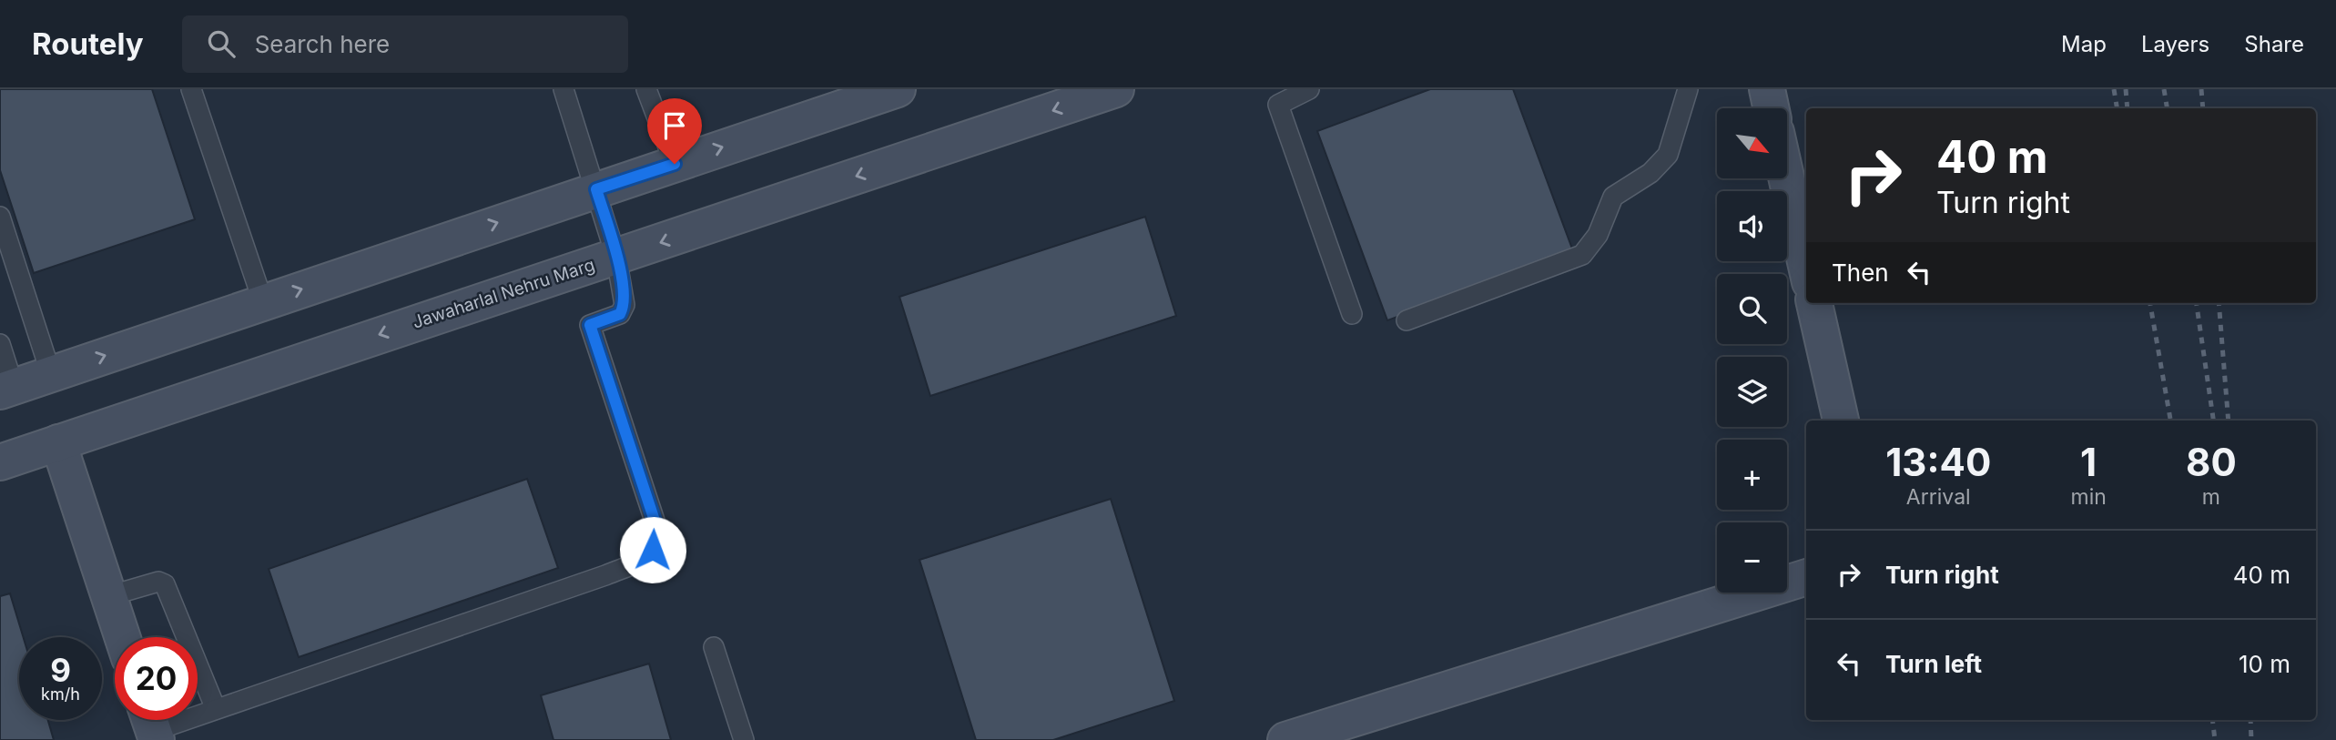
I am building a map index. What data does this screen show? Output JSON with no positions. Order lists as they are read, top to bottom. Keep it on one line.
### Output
{"streets":{"street":["Jawaharlal Nehru Marg"]},"north":"bottom right","page":{"header":"Routely","search":"Search here","nav":["Map","Layers","Share"],"map_buttons":["+","−"],"turn":["40 m","Turn right"],"then":"Then","eta":["13:40","Arrival","1","min","80","m"],"list":[{"name":"Turn right","value":"40 m"},{"name":"Turn left","value":"10 m"}],"speed":"9 km/h","limit":"20"}}
